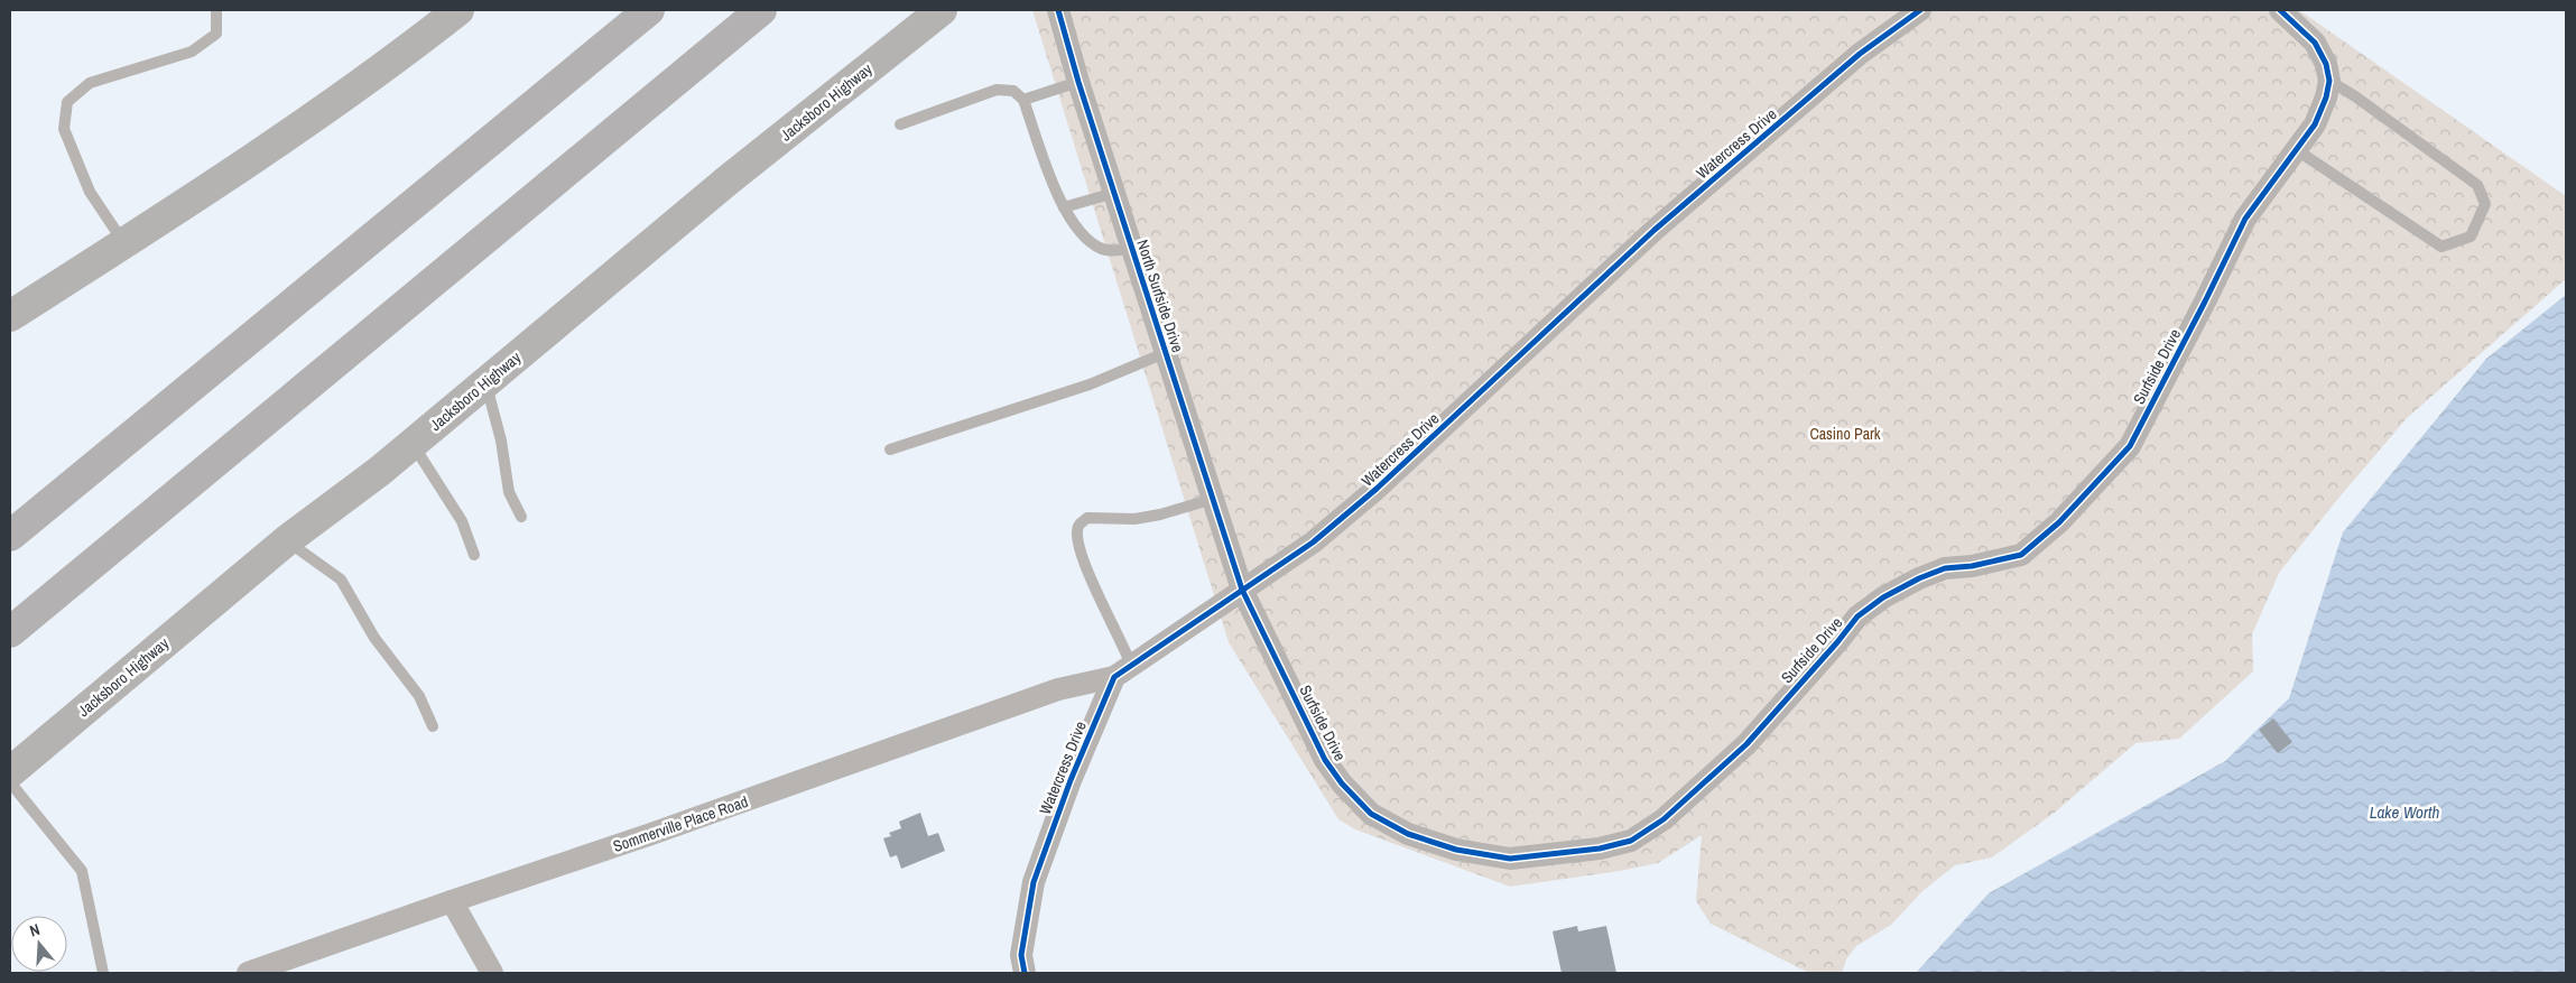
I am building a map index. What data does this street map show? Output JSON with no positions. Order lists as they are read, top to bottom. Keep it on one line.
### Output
{"streets":{"main road":["Jacksboro Highway"],"street":["Watercress Drive","North Surfside Drive","Surfside Drive","Sommerville Place Road"]},"crossings":[["Watercress Drive","North Surfside Drive"],["Watercress Drive","Surfside Drive"],["Watercress Drive","Sommerville Place Road"],["North Surfside Drive","Surfside Drive"]],"water":["Lake Worth"],"parks":["Casino Park"],"north":"top"}
